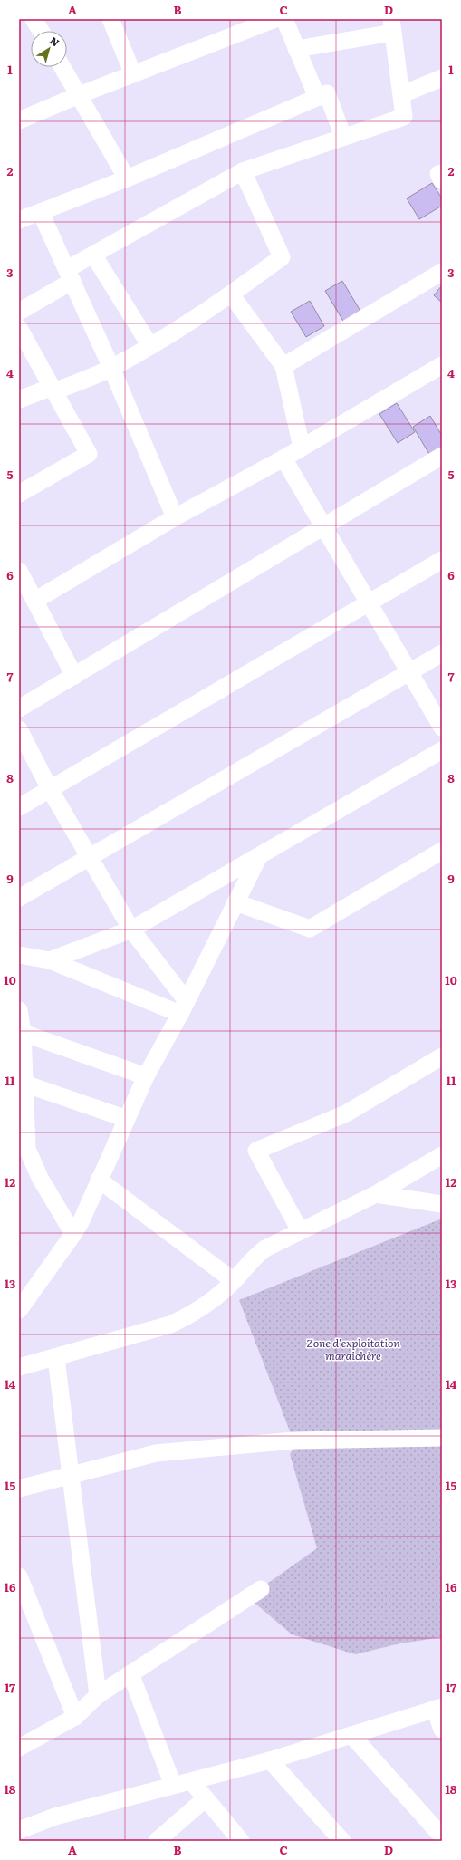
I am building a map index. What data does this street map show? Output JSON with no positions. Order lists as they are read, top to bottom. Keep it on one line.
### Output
{"parks":["Zone d'exploitation maraichère"],"north":"top right","grid":{"columns":["A","B","C","D"],"rows":["1","2","3","4","5","6","7","8","9","10","11","12","13","14","15","16","17","18"]}}
